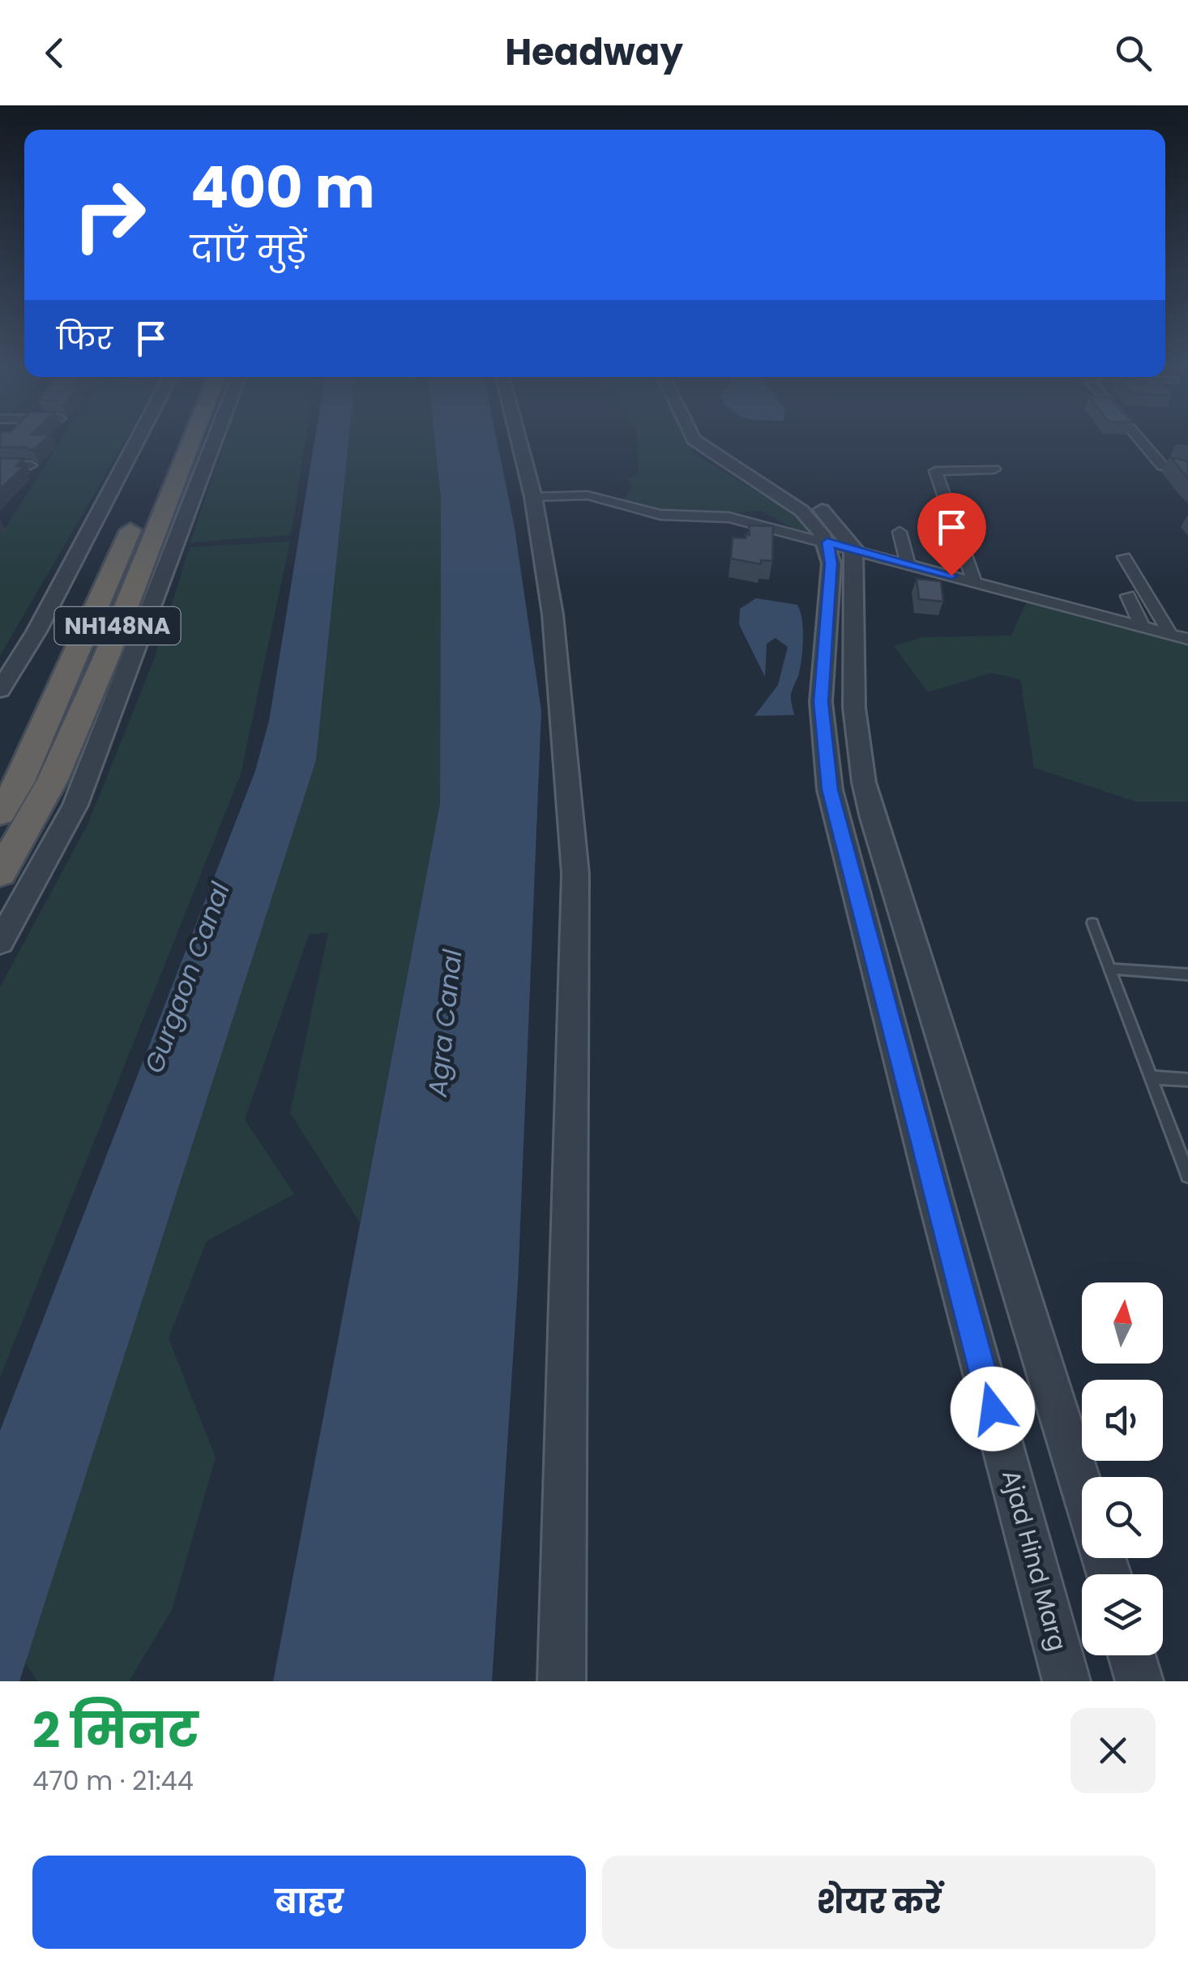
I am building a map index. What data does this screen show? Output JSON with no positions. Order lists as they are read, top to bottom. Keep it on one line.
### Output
{"streets":{"highway":["NH148NA"],"street":["Ajad Hind Marg"]},"water":["Gurgaon Canal","Agra Canal"],"north":"top","page":{"header":"Headway","turn":["400 m","दाएँ मुड़ें"],"then":"फिर","heading":["2 मिनट","470 m · 21:44"],"buttons":["बाहर","शेयर करें"]}}
